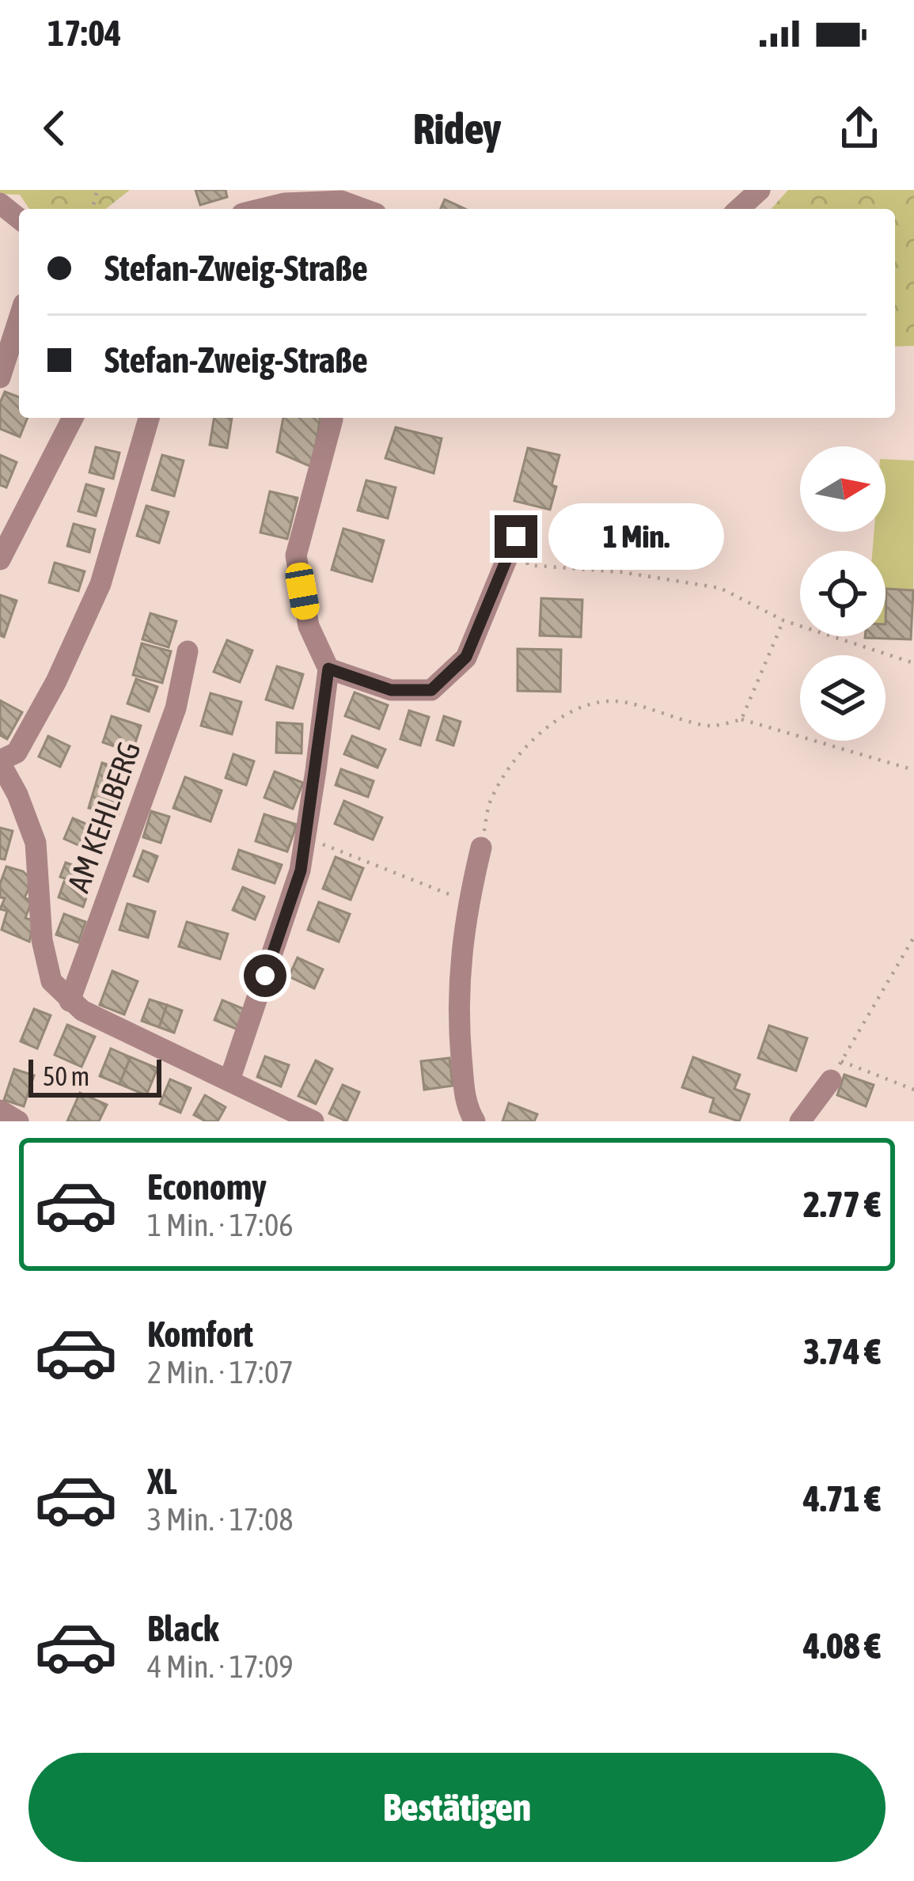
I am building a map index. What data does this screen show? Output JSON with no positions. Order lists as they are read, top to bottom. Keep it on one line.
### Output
{"streets":{"street":["AM KEHLBERG"]},"scale_bar":"50 m","north":"right","page":{"status":"17:04","header":"Ridey","banner":["Stefan-Zweig-Straße","Stefan-Zweig-Straße"],"bubble":"1 Min.","scale":"50 m","list":[{"name":"Economy","note":"1 Min. · 17:06","value":"2.77 €"},{"name":"Komfort","note":"2 Min. · 17:07","value":"3.74 €"},{"name":"XL","note":"3 Min. · 17:08","value":"4.71 €"},{"name":"Black","note":"4 Min. · 17:09","value":"4.08 €"}],"buttons":"Bestätigen"}}
